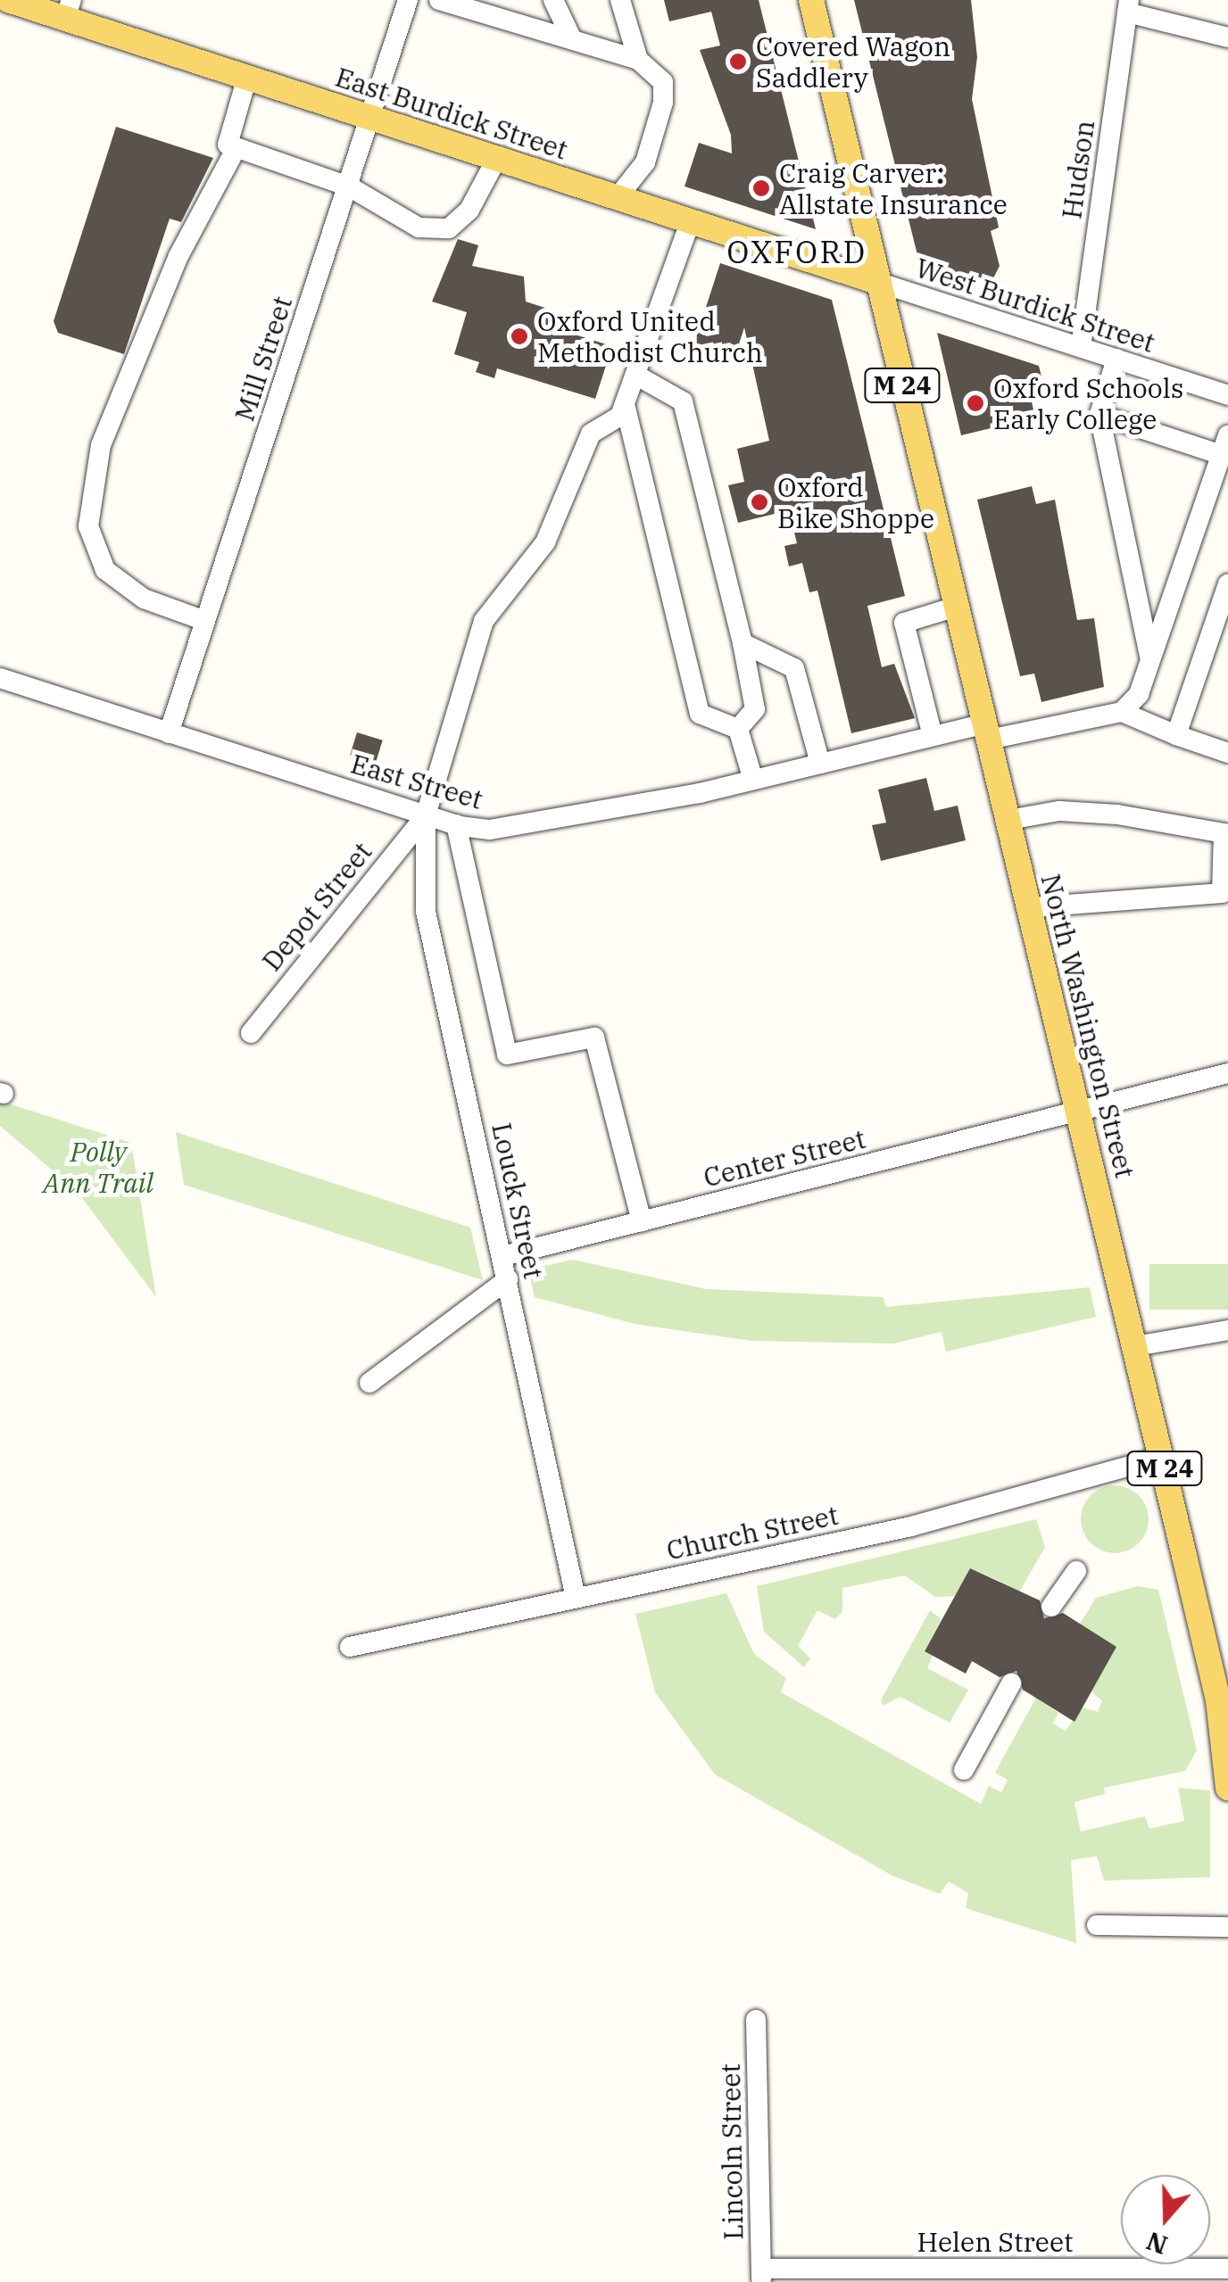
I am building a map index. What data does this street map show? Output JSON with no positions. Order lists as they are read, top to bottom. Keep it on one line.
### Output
{"streets":{"main road":["East Burdick Street","M 24","North Washington Street"],"street":["Hudson","West Burdick Street","Mill Street","East Street","Depot Street","Center Street","Louck Street","Church Street","Lincoln Street","Helen Street"]},"crossings":[["East Burdick Street","West Burdick Street"],["East Burdick Street","Mill Street"],["East Burdick Street","M 24"],["East Burdick Street","North Washington Street"],["Hudson","West Burdick Street"],["West Burdick Street","M 24"],["West Burdick Street","North Washington Street"],["Mill Street","East Street"],["M 24","North Washington Street"],["East Street","Depot Street"],["East Street","North Washington Street"],["East Street","Louck Street"],["Depot Street","Louck Street"],["North Washington Street","Center Street"],["North Washington Street","Church Street"],["Center Street","Louck Street"],["Louck Street","Church Street"],["Lincoln Street","Helen Street"]],"districts":["OXFORD"],"parks":["Polly Ann Trail"],"places":["Covered Wagon Saddlery","Craig Carver: Allstate Insurance","Oxford United Methodist Church","Oxford Schools Early College","Oxford Bike Shoppe"],"north":"bottom"}
